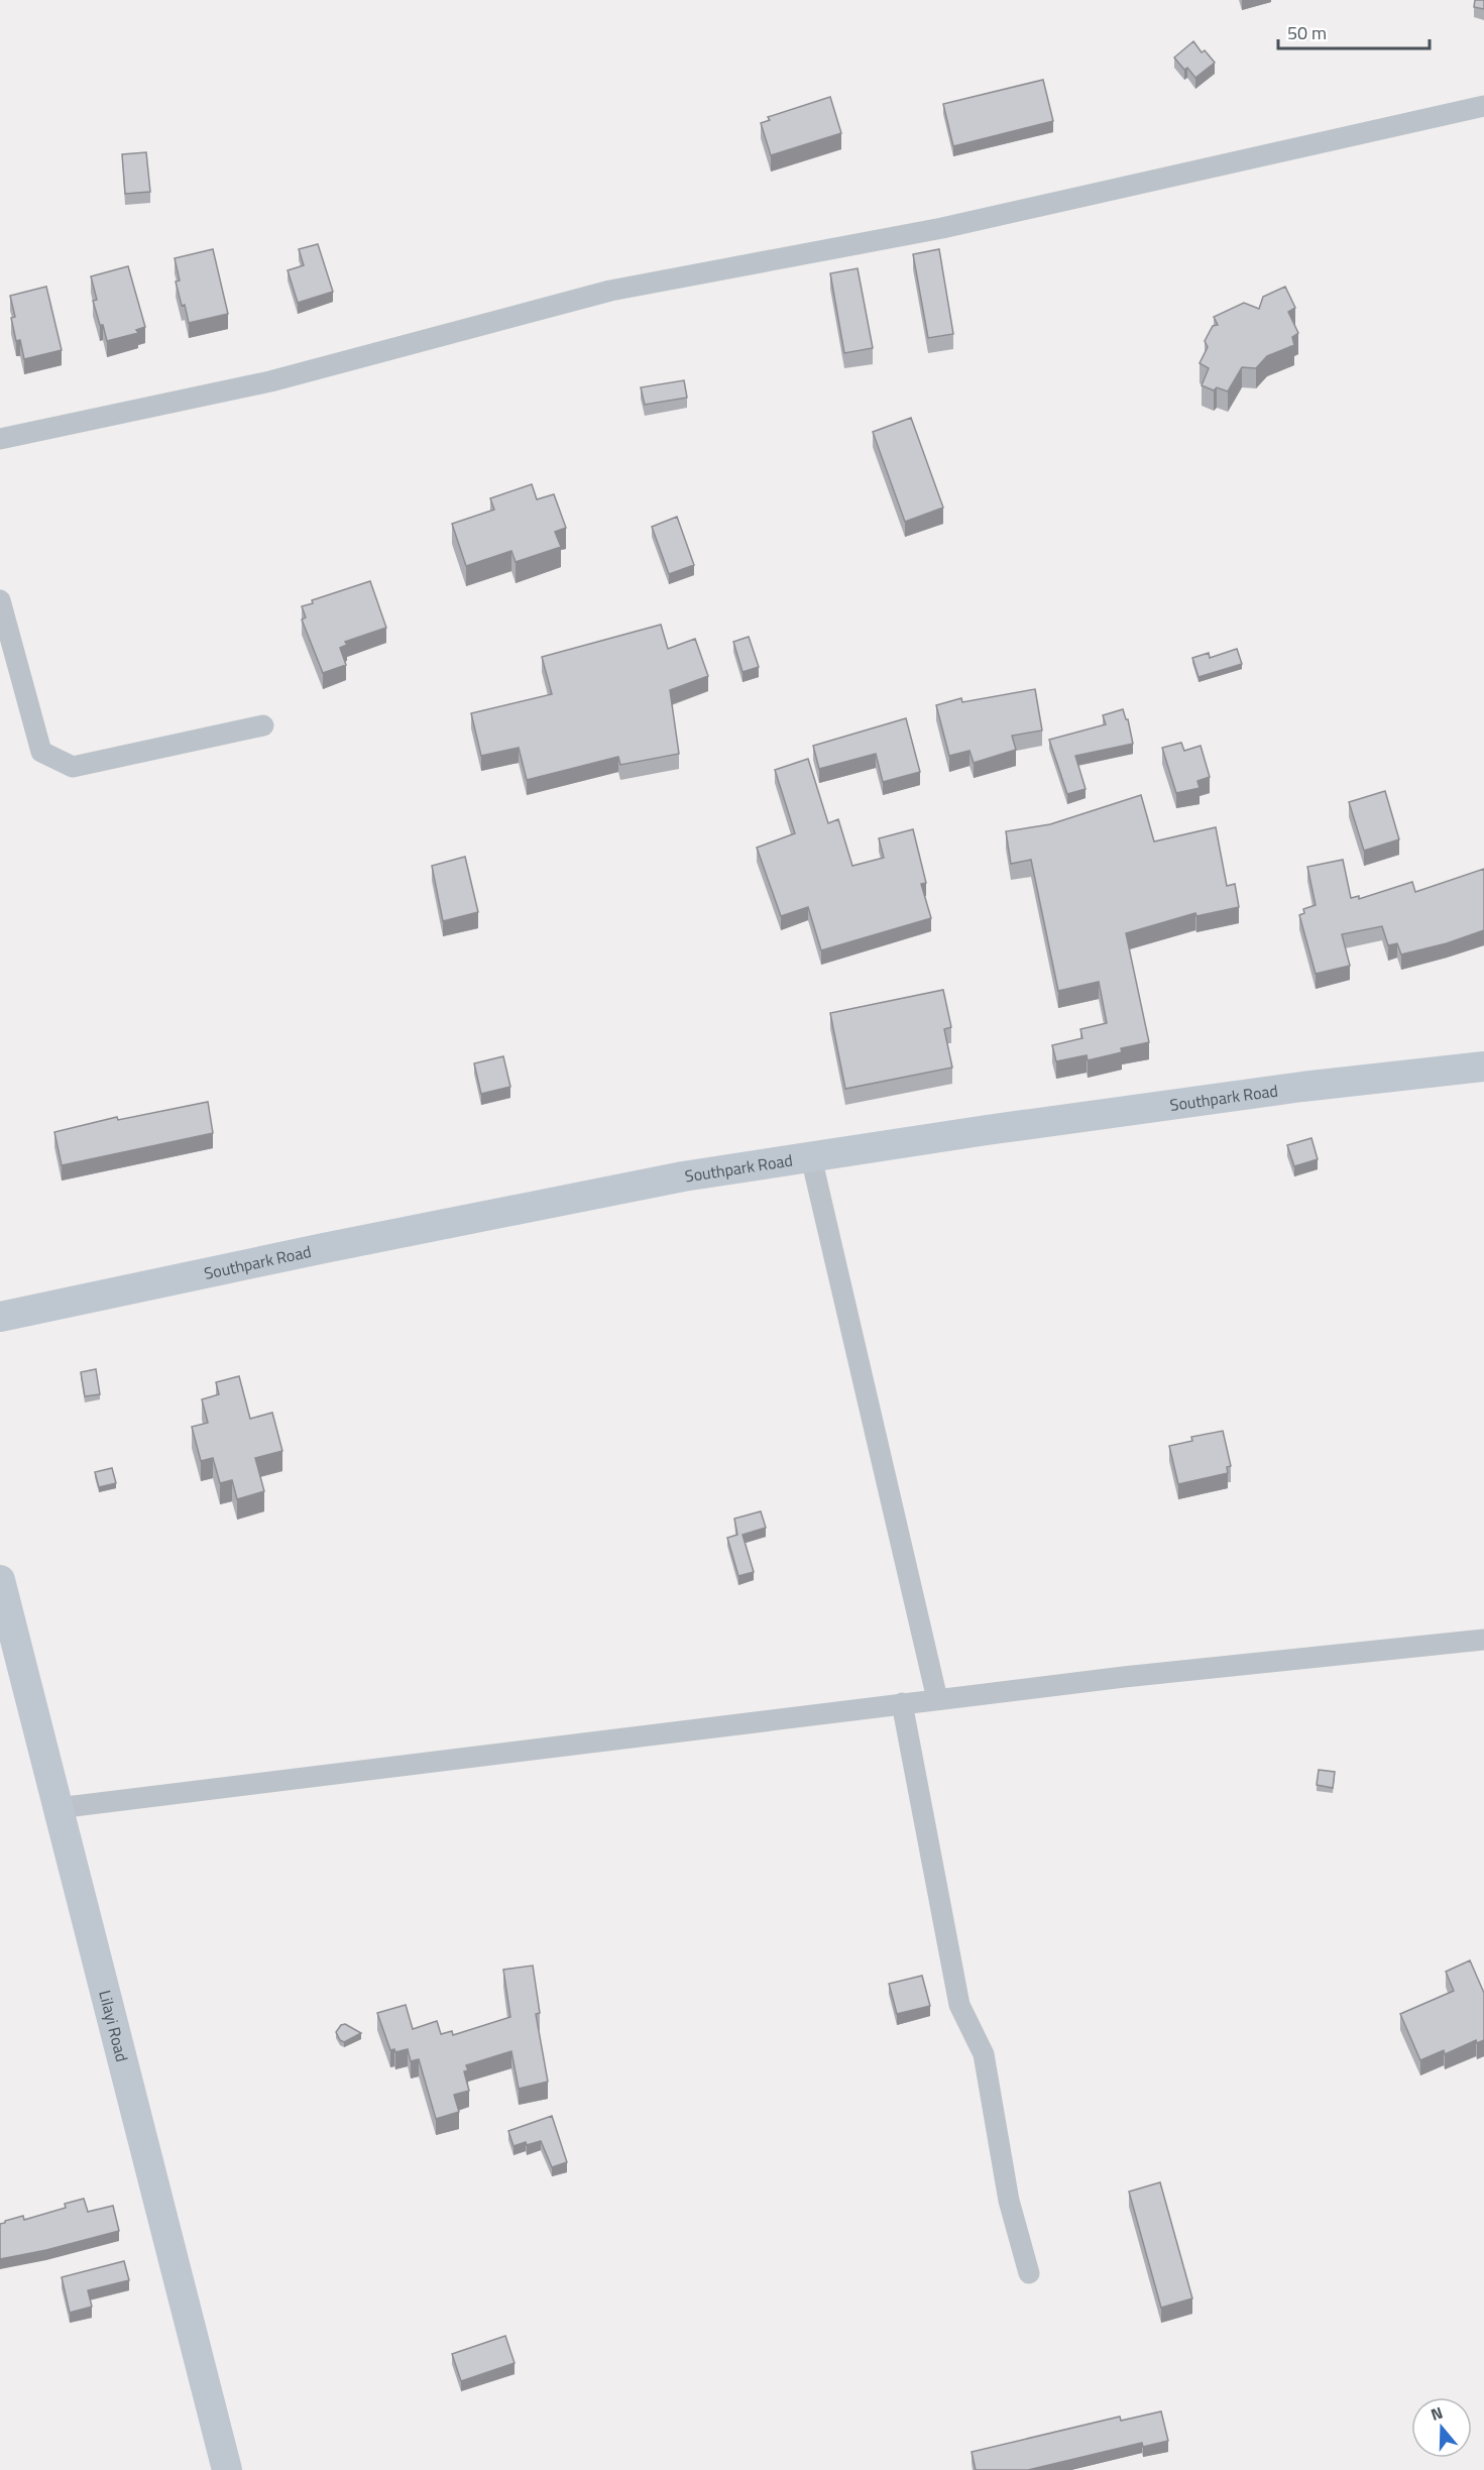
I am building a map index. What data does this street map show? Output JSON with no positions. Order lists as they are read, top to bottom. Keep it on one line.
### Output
{"streets":{"street":["Southpark Road","Lilayi Road"]},"scale_bar":"50 m","north":"top"}
